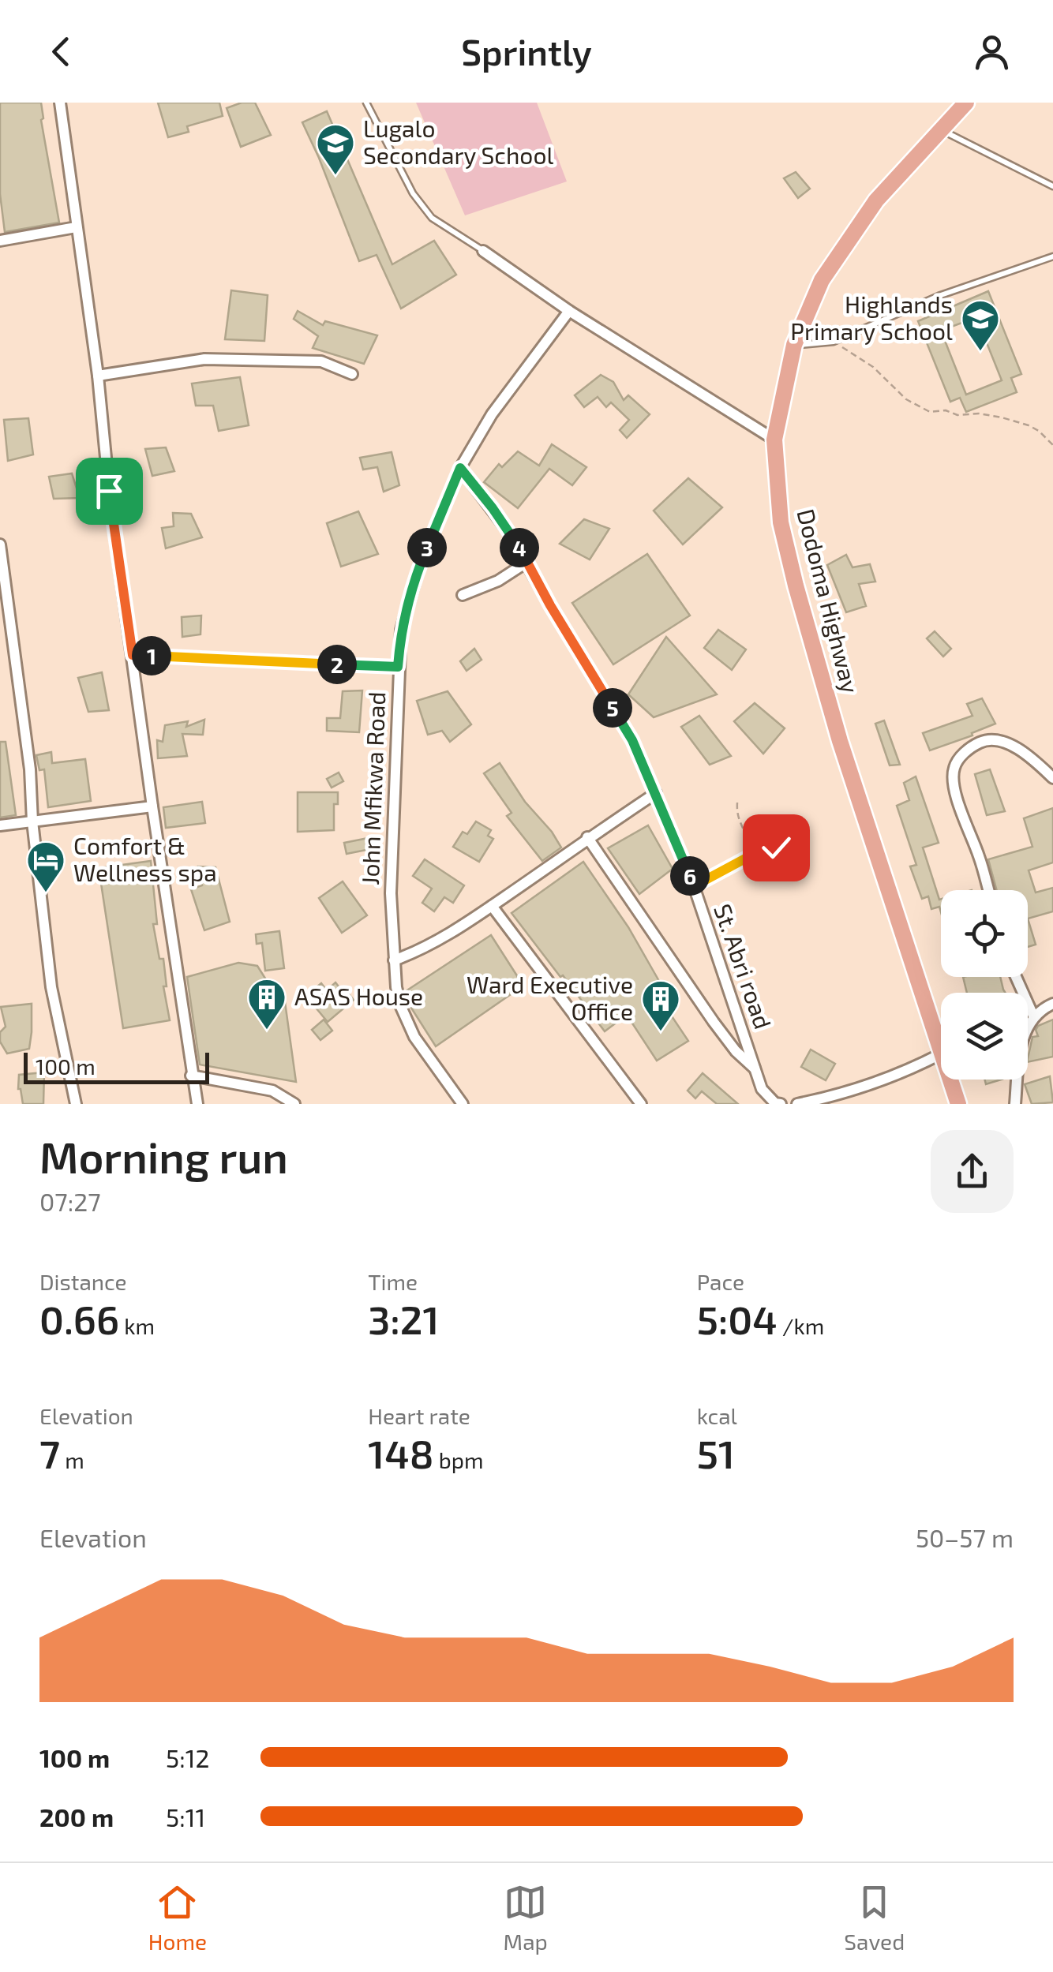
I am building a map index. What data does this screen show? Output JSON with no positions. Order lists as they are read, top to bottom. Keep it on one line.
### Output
{"streets":{"highway":["Dodoma Highway"],"street":["John Mfikwa Road","St. Abri road"]},"crossings":[["John Mfikwa Road","St. Abri road"]],"places":{"school or university":["Lugalo Secondary School","Highlands Primary School"],"hotel":["Comfort & Wellness spa"],"building":["ASAS House","Ward Executive Office"]},"scale_bar":"100 m","page":{"header":"Sprintly","pins":["3","4","1","2","5","6"],"scale":"100 m","heading":["Morning run","07:27"],"stats":[["Distance","0.66 km"],["Time","3:21"],["Pace","5:04 /km"],["Elevation","7 m"],["Heart rate","148 bpm"],["kcal","51"]],"chart":["Elevation","50–57 m"],"list":[{"name":"100 m","note":"5:12"},{"name":"200 m","note":"5:11"}],"tabs":["Home","Map","Saved"]}}
